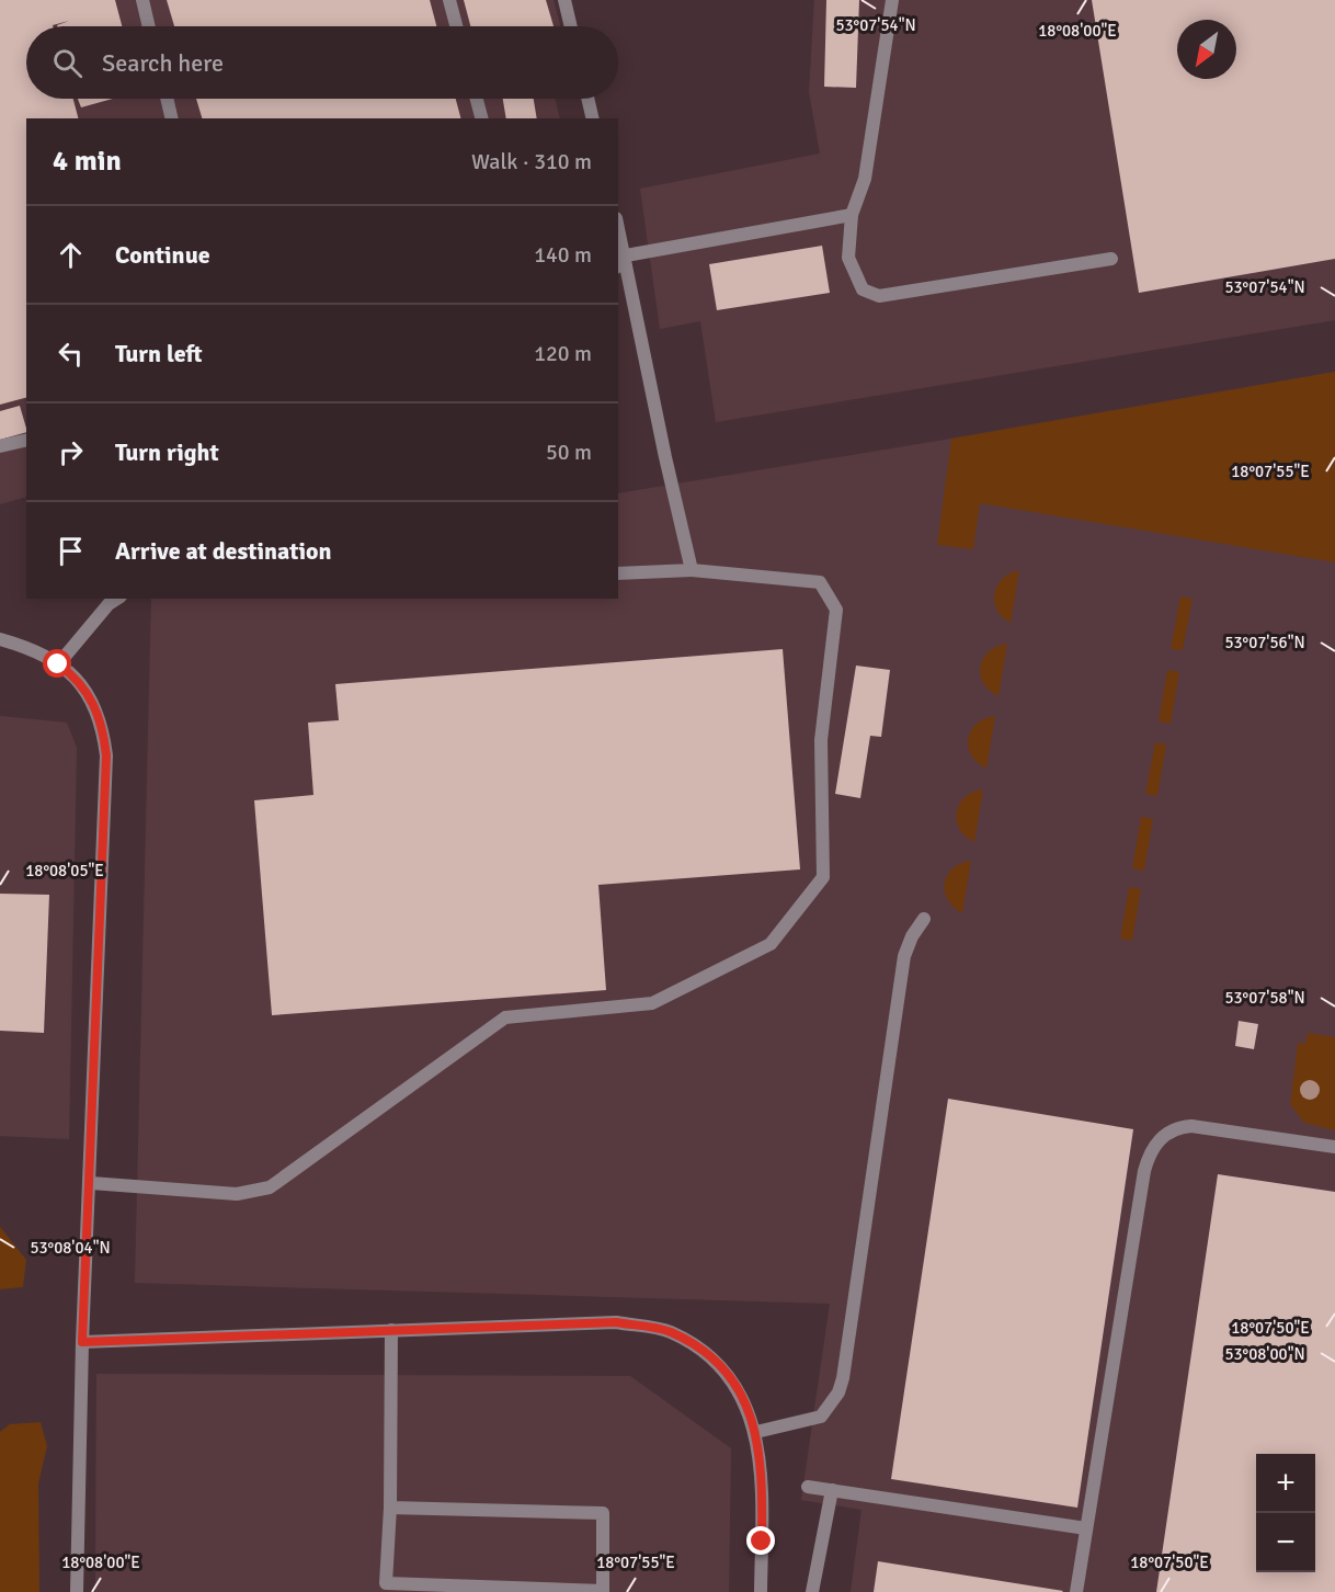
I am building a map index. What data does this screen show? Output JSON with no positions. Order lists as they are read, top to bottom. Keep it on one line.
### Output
{"north":"bottom left","page":{"search":"Search here","heading":["4 min","Walk · 310 m"],"list":[["Continue","140 m"],["Turn left","120 m"],["Turn right","50 m"],"Arrive at destination"],"map_buttons":["+","−"]},"coordinates":["53°07'54\"N","18°08'00\"E","18°07'55\"E","53°07'56\"N","18°08'05\"E","53°07'58\"N","53°08'04\"N","18°07'50\"E","53°08'00\"N"]}
